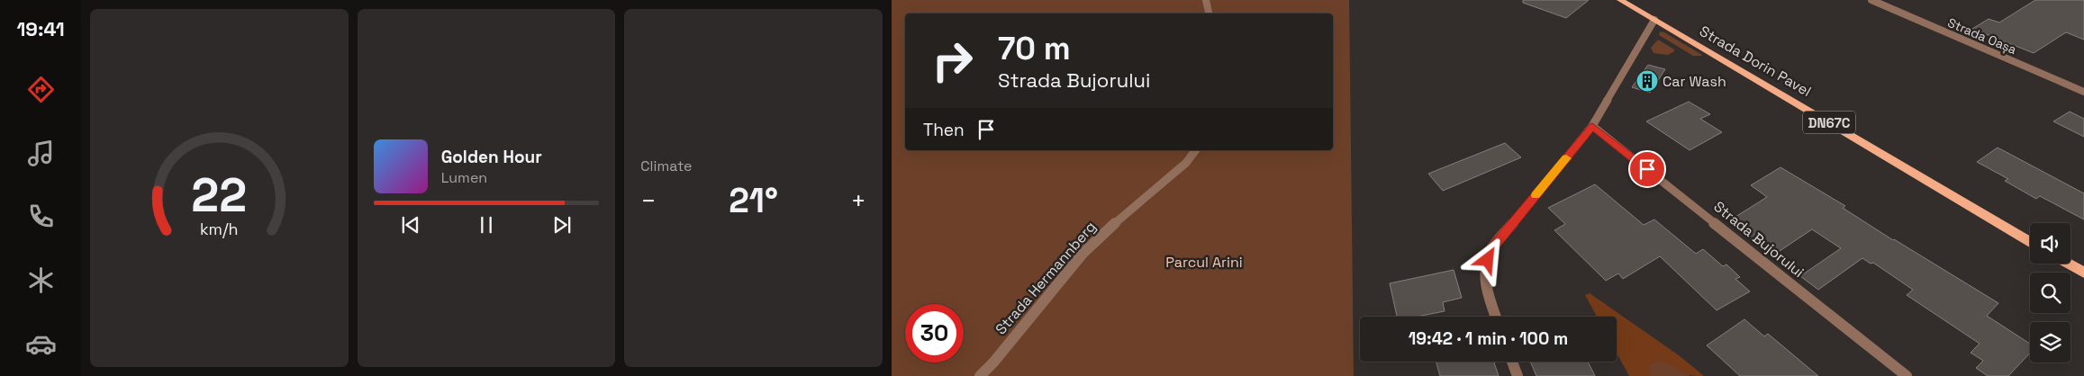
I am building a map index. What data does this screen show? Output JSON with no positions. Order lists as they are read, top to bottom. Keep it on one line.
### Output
{"streets":{"main road":["Strada Dorin Pavel","DN67C"],"street":["Strada Oașa","Strada Bujorului","Strada Hermannberg"]},"parks":["Parcul Arini"],"places":{"building":["Car Wash"]},"page":{"tabs":"19:41","tile":"Climate","turn":["70 m","Strada Bujorului"],"then":"Then","song":["Golden Hour","Lumen"],"heat":["−","21°","+"],"limit":"30","trip":"19:42 · 1 min · 100 m","gauge":["22","km/h"]}}
